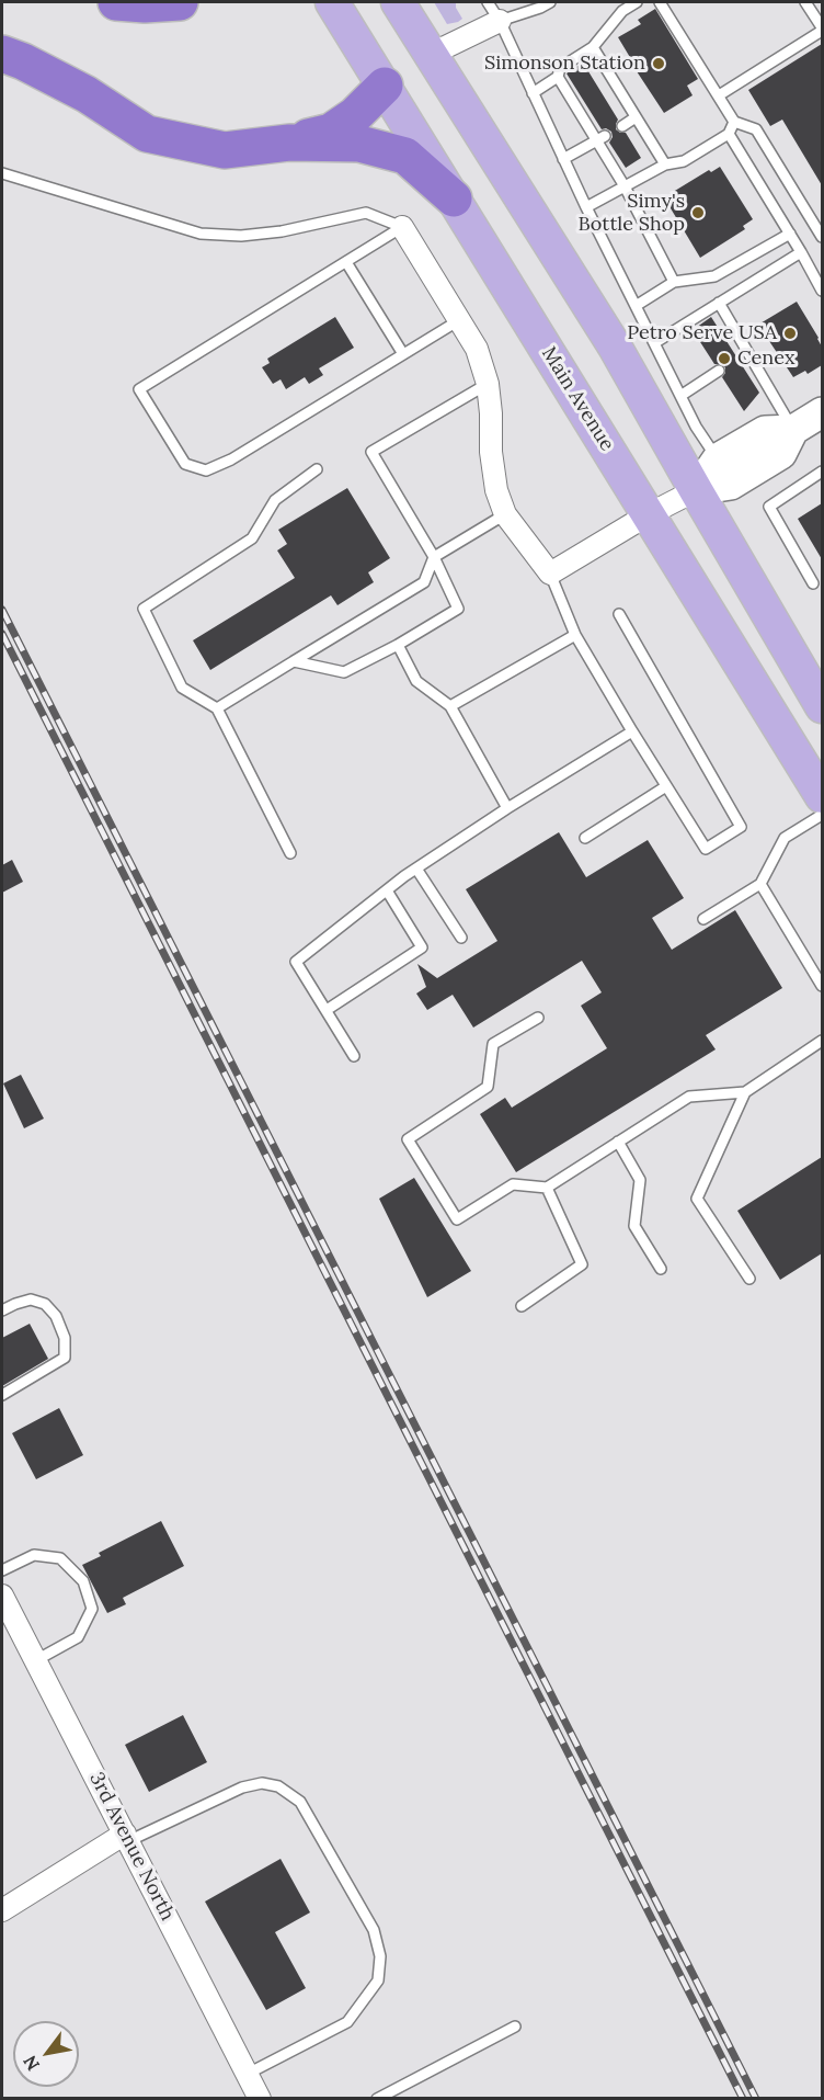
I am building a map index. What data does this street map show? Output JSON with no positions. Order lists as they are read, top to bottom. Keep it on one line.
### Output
{"streets":{"main road":["Main Avenue"],"street":["3rd Avenue North"]},"places":["Simonson Station","Simy's Bottle Shop","Petro Serve USA","Cenex"],"north":"bottom left"}
